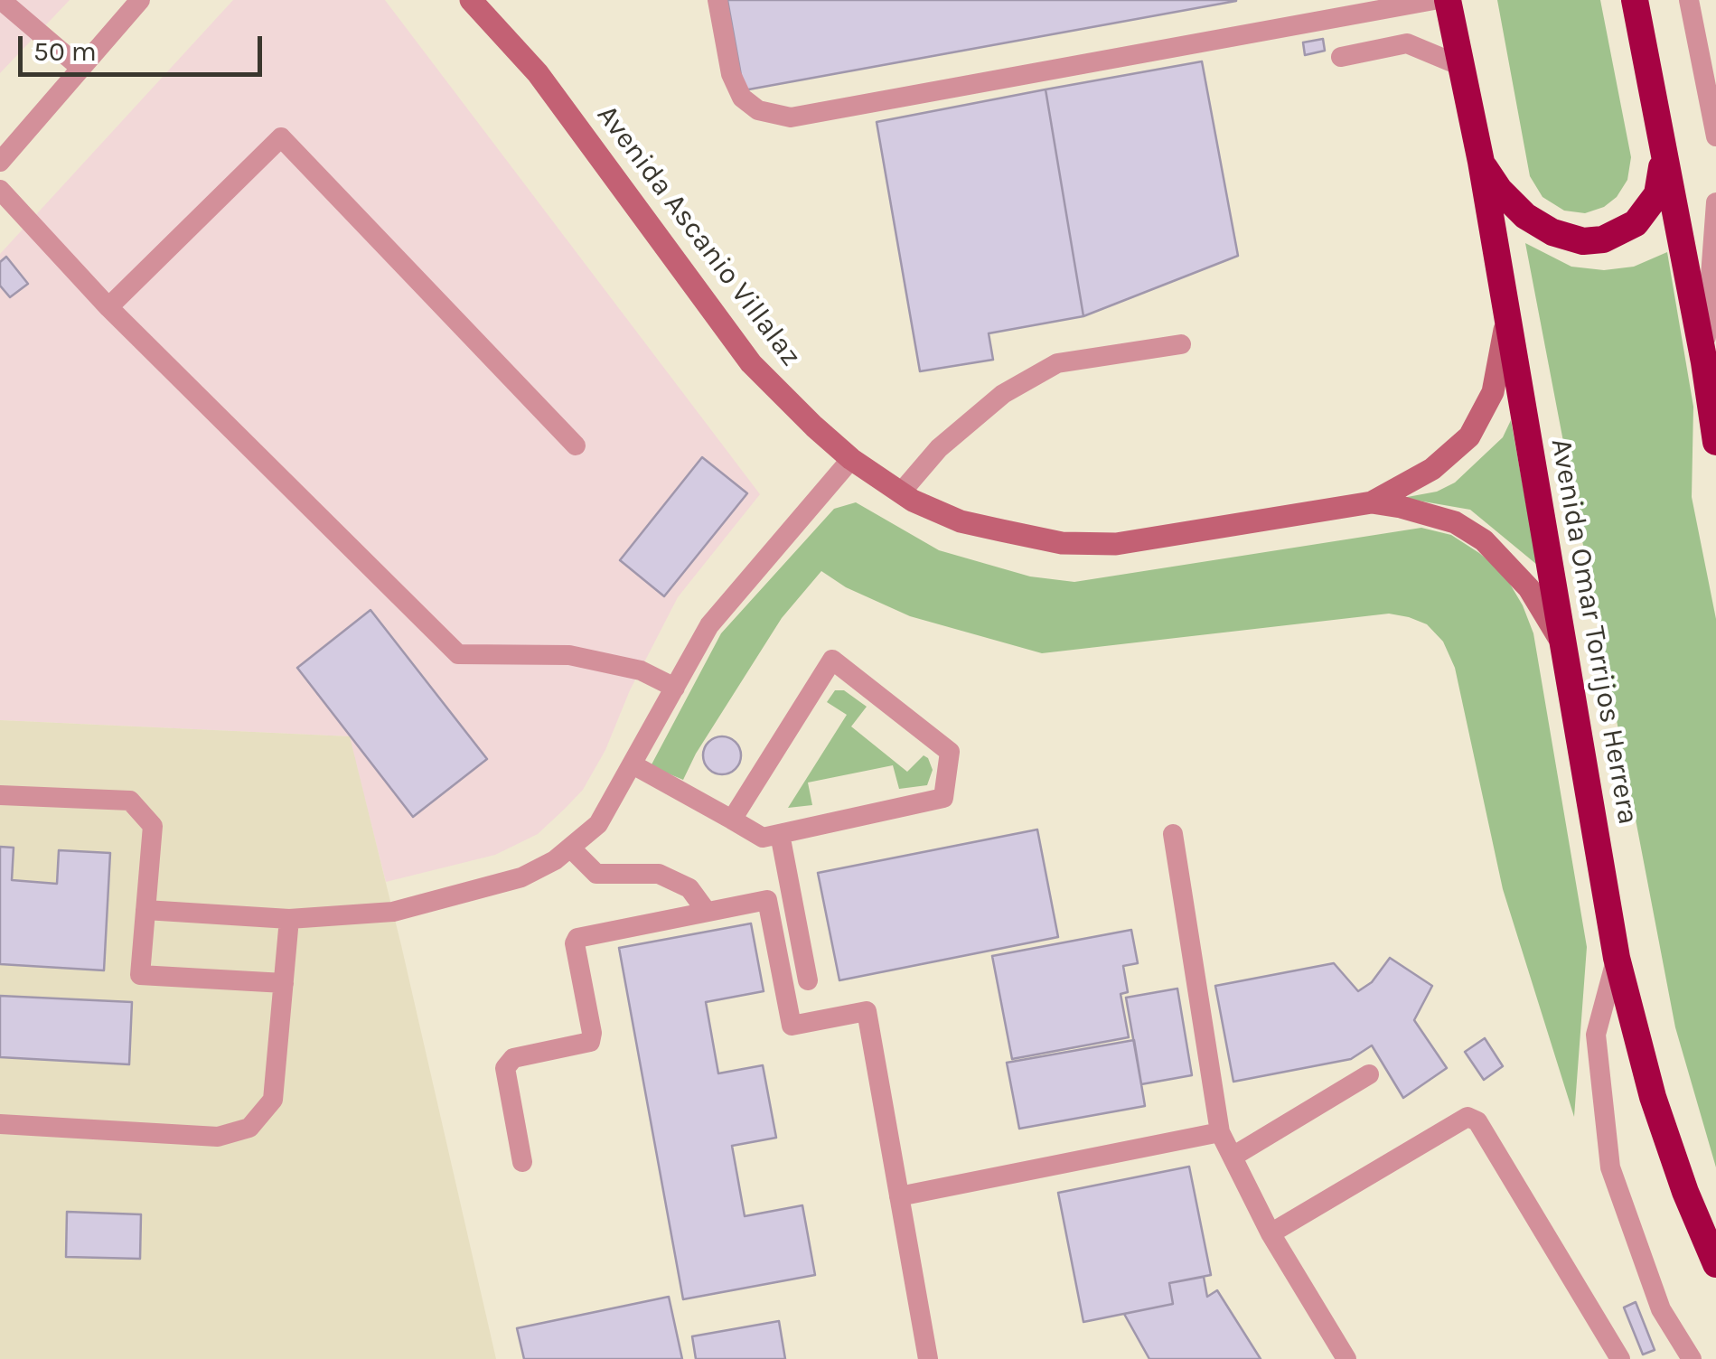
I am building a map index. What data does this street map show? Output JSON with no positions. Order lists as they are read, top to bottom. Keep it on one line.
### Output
{"streets":{"highway":["Avenida Omar Torrijos Herrera"],"main road":["Avenida Ascanio Villalaz"]},"crossings":[["Avenida Ascanio Villalaz","Avenida Omar Torrijos Herrera"]],"scale_bar":"50 m"}
